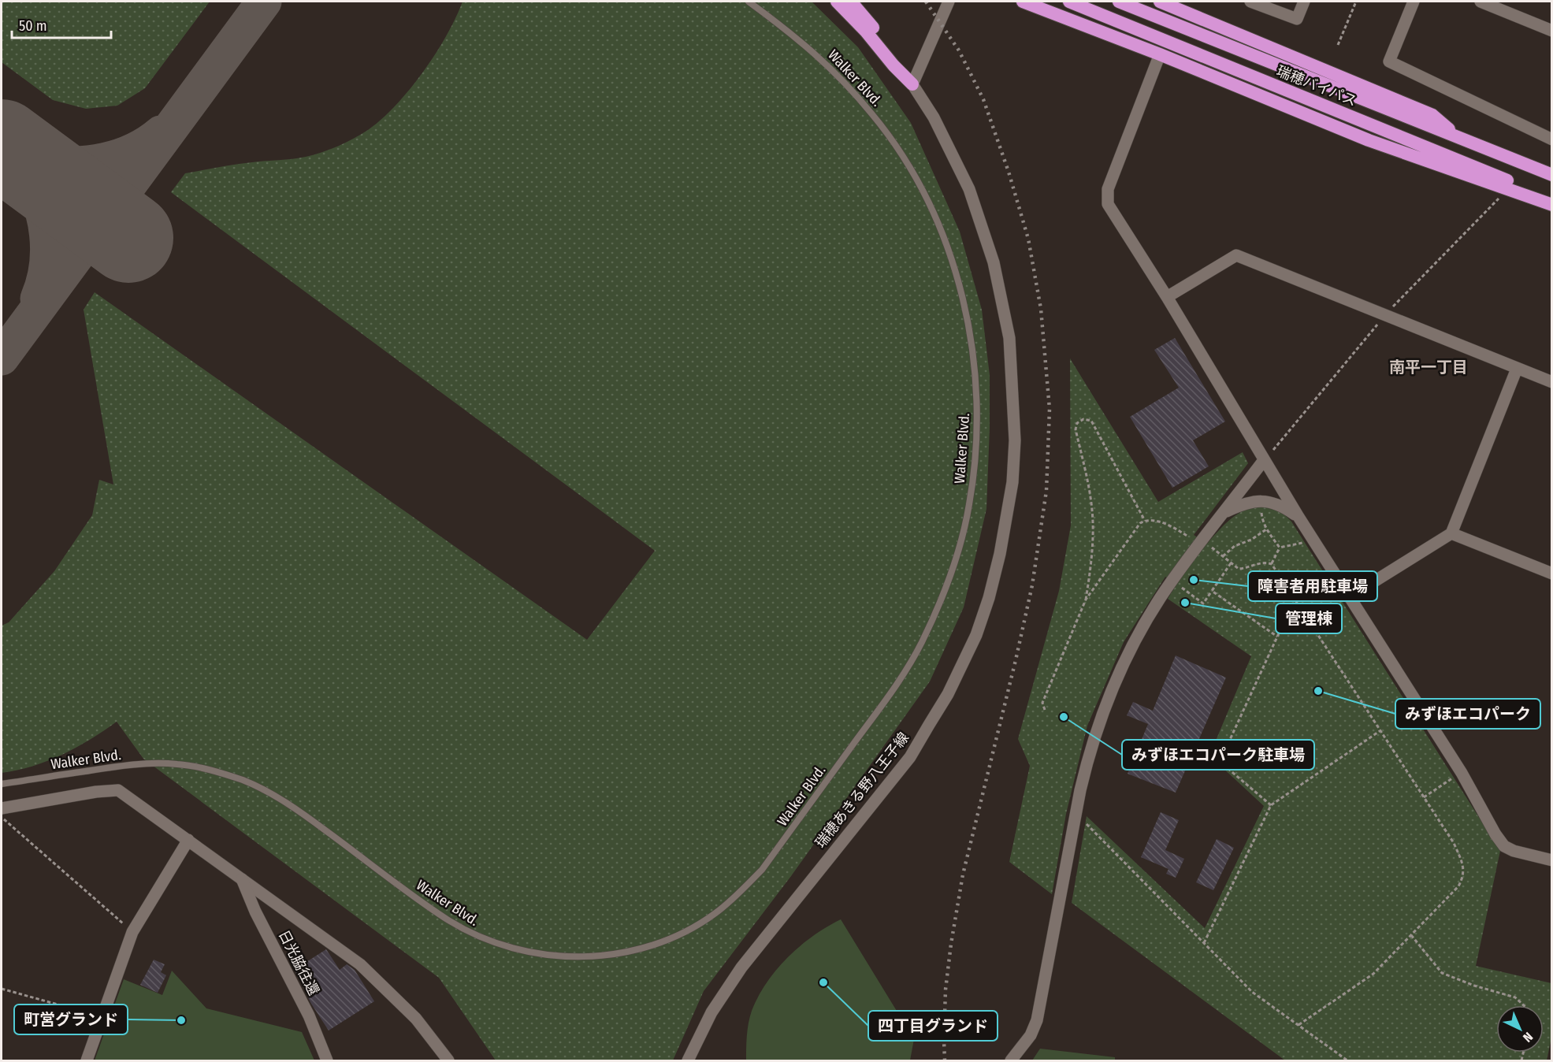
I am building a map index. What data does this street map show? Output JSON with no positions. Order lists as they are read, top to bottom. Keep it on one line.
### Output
{"streets":{"highway":["瑞穂バイパス"],"street":["瑞穂あきる野八王子線","日光脇往還"],"lane":["Walker Blvd."]},"districts":["南平一丁目"],"places":["障害者用駐車場","管理棟","みずほエコパーク","みずほエコパーク駐車場","四丁目グランド","町営グランド"],"scale_bar":"50 m","north":"bottom right"}
